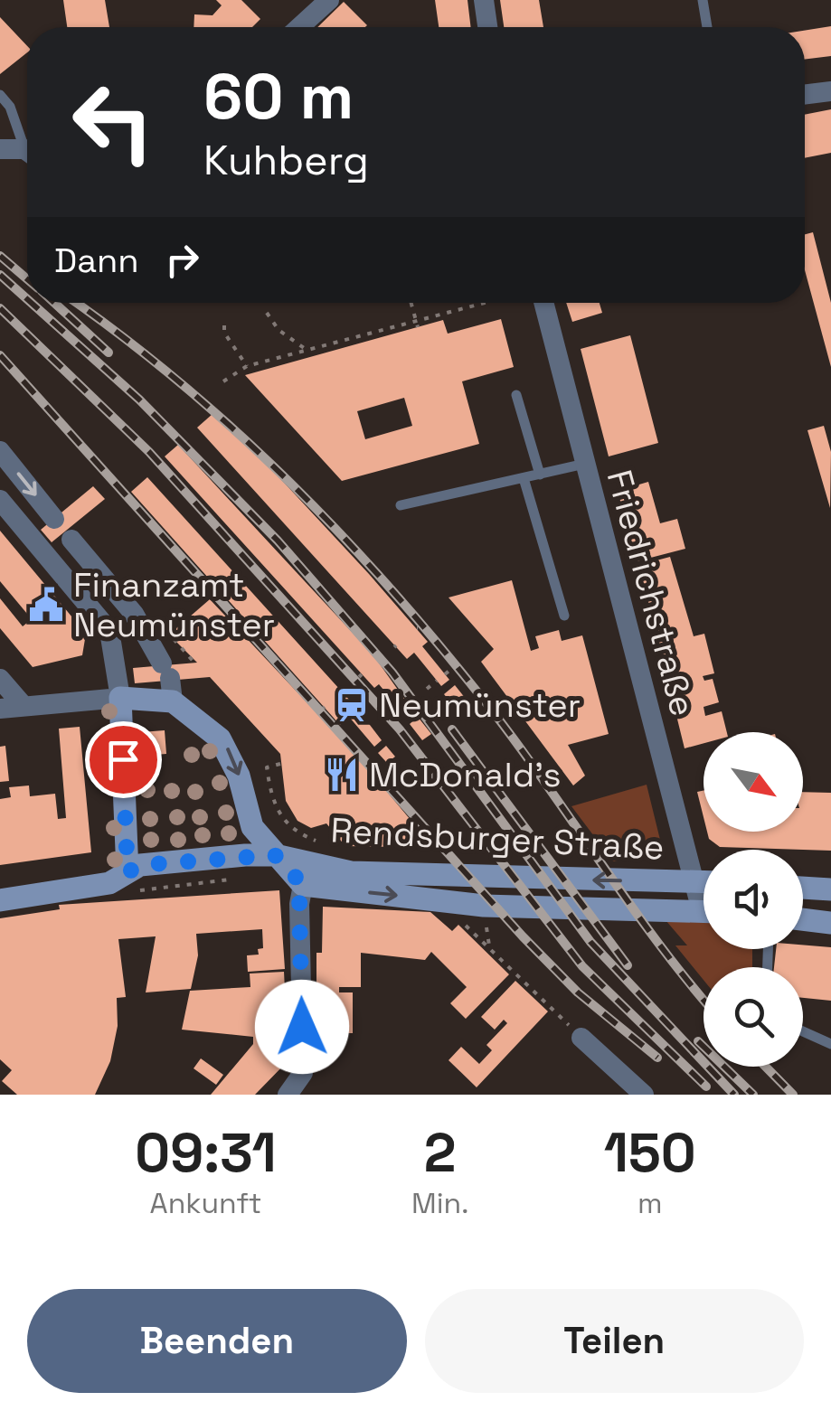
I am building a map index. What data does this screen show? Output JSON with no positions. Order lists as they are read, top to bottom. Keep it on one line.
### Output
{"streets":{"street":["Friedrichstraße","Rendsburger Straße"]},"crossings":[["Friedrichstraße","Rendsburger Straße"]],"places":{"public building":["Finanzamt Neumünster"],"station":["Neumünster"],"restaurant":["McDonald's"]},"north":"bottom right","page":{"turn":["60 m","Kuhberg"],"then":"Dann","eta":["09:31","Ankunft","2","Min.","150","m"],"buttons":["Beenden","Teilen"]}}
